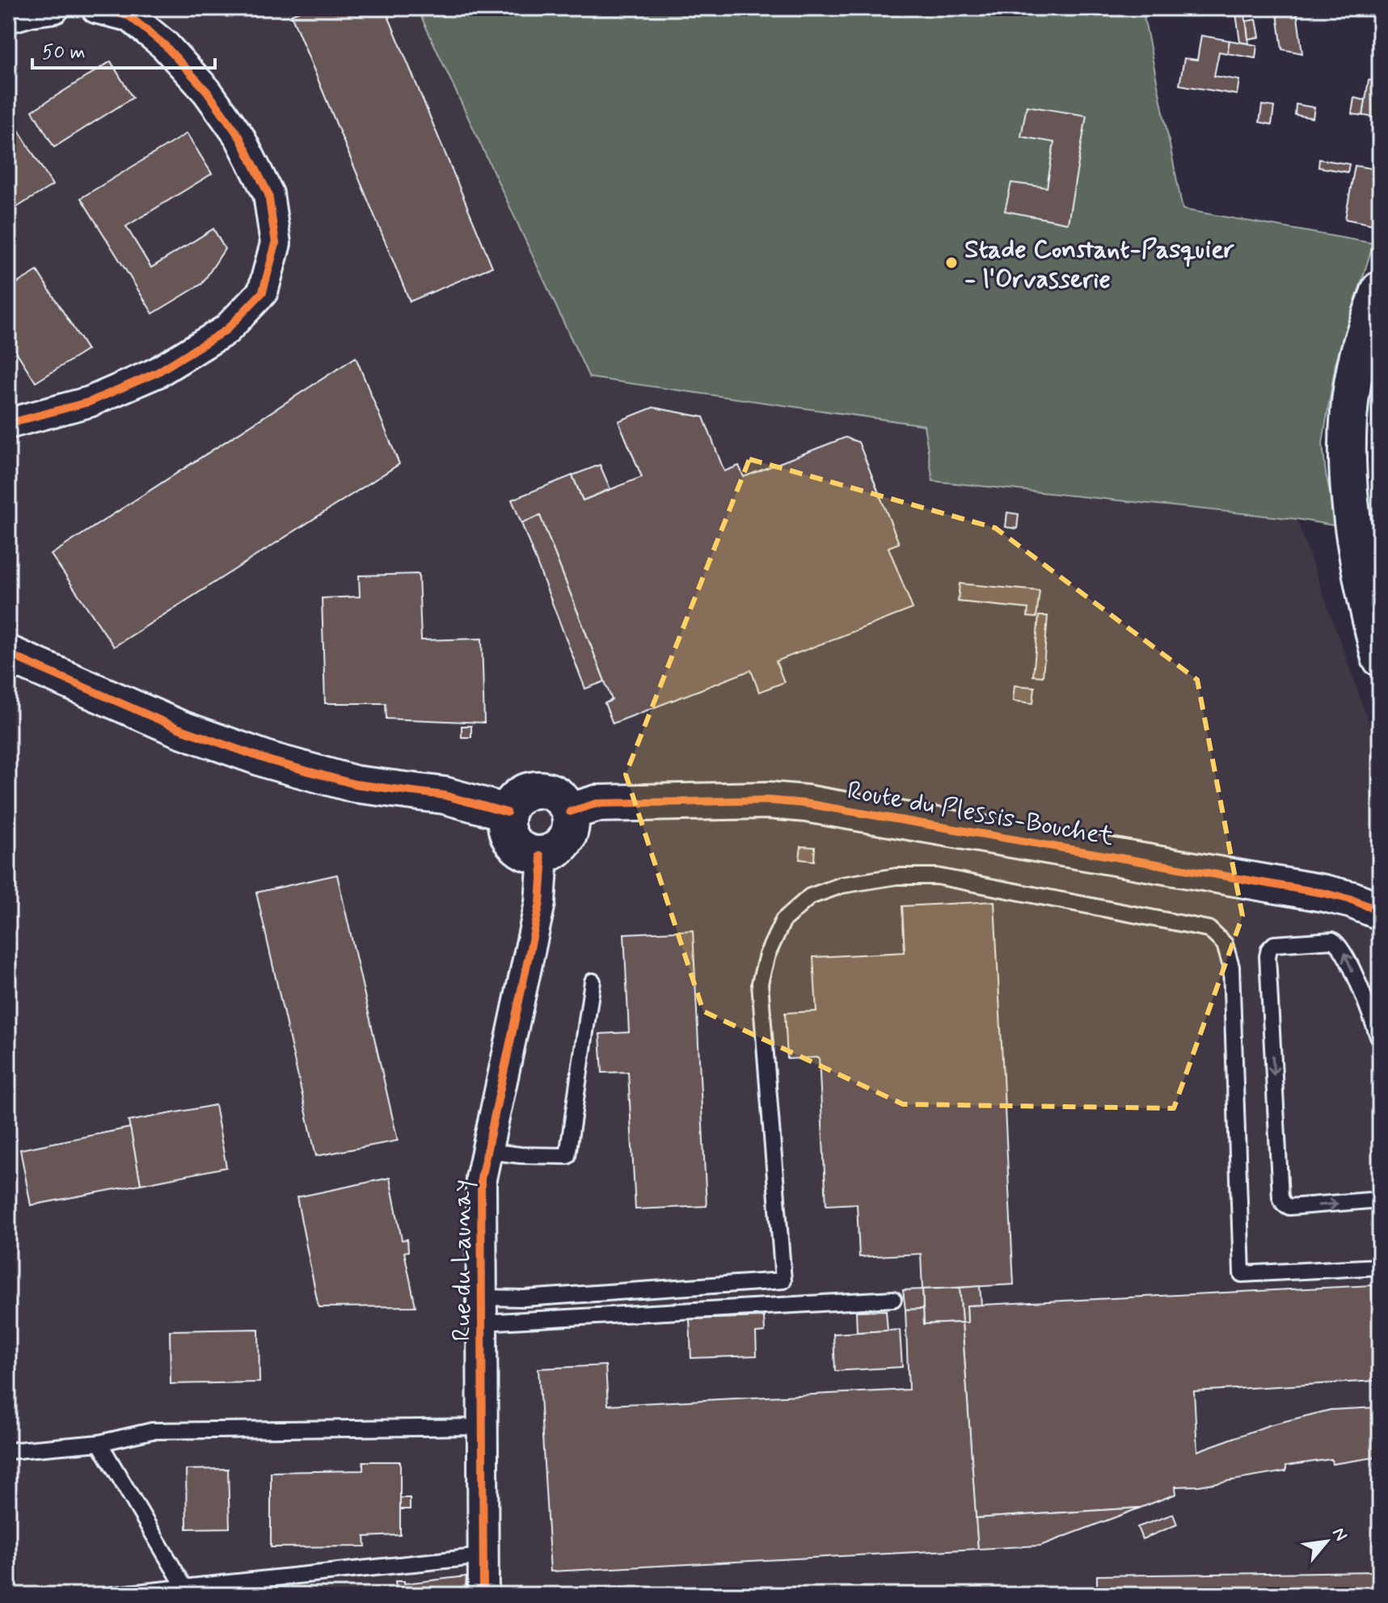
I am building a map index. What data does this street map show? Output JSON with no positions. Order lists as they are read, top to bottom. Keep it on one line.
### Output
{"streets":{"street":["Route du Plessis-Bouchet","Rue du Launay"]},"crossings":[["Route du Plessis-Bouchet","Rue du Launay"]],"places":["Stade Constant-Pasquier - l'Orvasserie"],"scale_bar":"50 m","north":"top right"}
